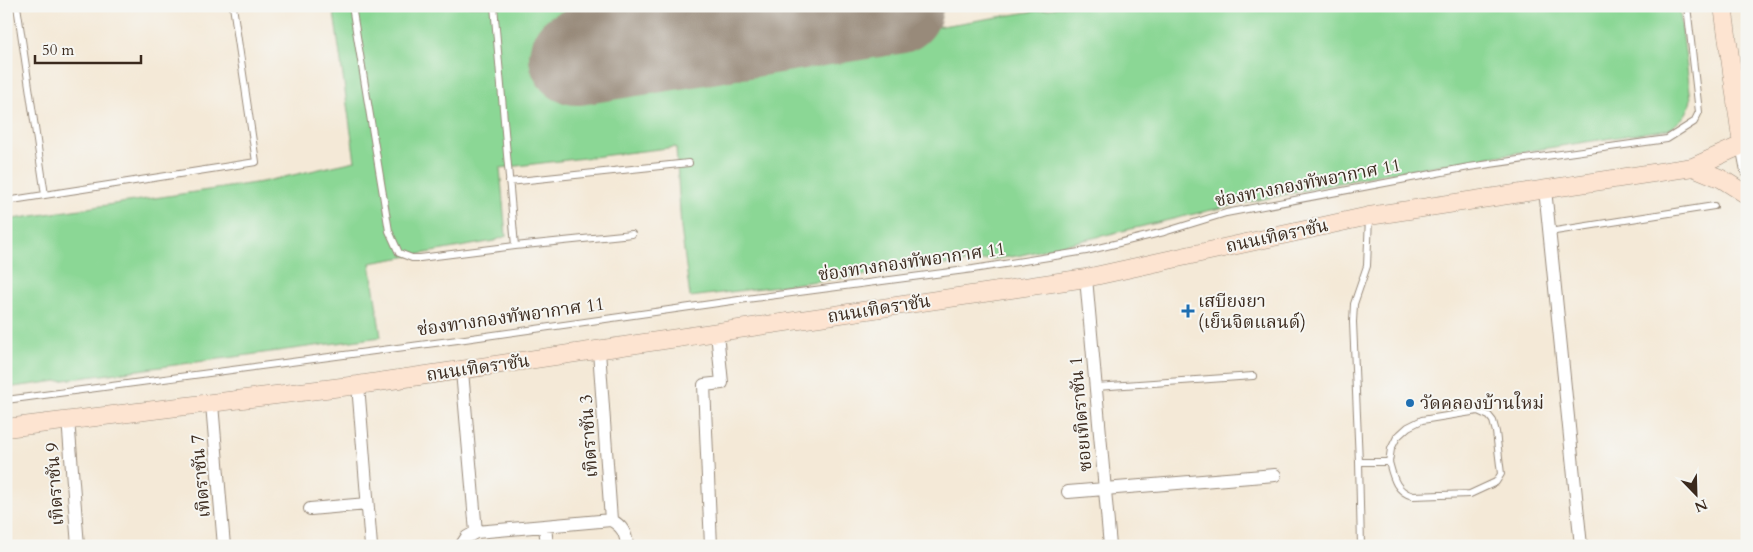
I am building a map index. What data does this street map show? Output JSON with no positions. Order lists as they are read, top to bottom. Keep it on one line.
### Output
{"streets":{"street":["ถนนเทิดราชัน","ซอยเทิดราชัน 1","เทิดราชัน 3","เทิดราชัน 7","เทิดราชัน 9"],"lane":["ช่องทางกองทัพอากาศ 11"]},"crossings":[["ถนนเทิดราชัน","ซอยเทิดราชัน 1"],["ถนนเทิดราชัน","เทิดราชัน 3"],["ถนนเทิดราชัน","เทิดราชัน 7"],["ถนนเทิดราชัน","เทิดราชัน 9"]],"places":{"health":["เสบียงยา (เย็นจิตแลนด์)"],"other":["วัดคลองบ้านใหม่"]},"scale_bar":"50 m","north":"bottom right"}
